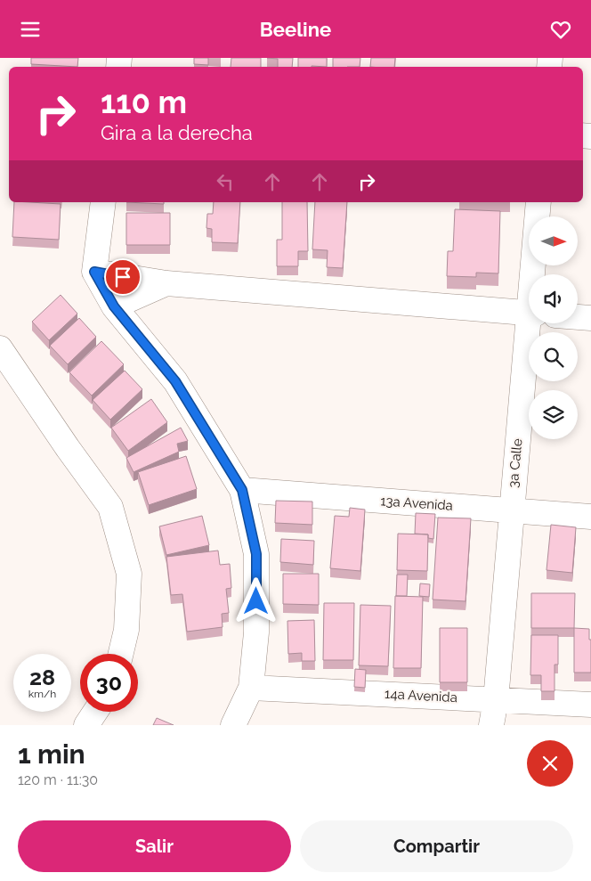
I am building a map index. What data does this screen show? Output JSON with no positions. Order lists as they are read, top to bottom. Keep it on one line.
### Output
{"streets":{"street":["3a Calle","13a Avenida","14a Avenida"]},"crossings":[["3a Calle","13a Avenida"],["3a Calle","14a Avenida"]],"north":"right","page":{"header":"Beeline","turn":["110 m","Gira a la derecha"],"speed":"28 km/h","limit":"30","heading":["1 min","120 m · 11:30"],"buttons":["Salir","Compartir"]}}
